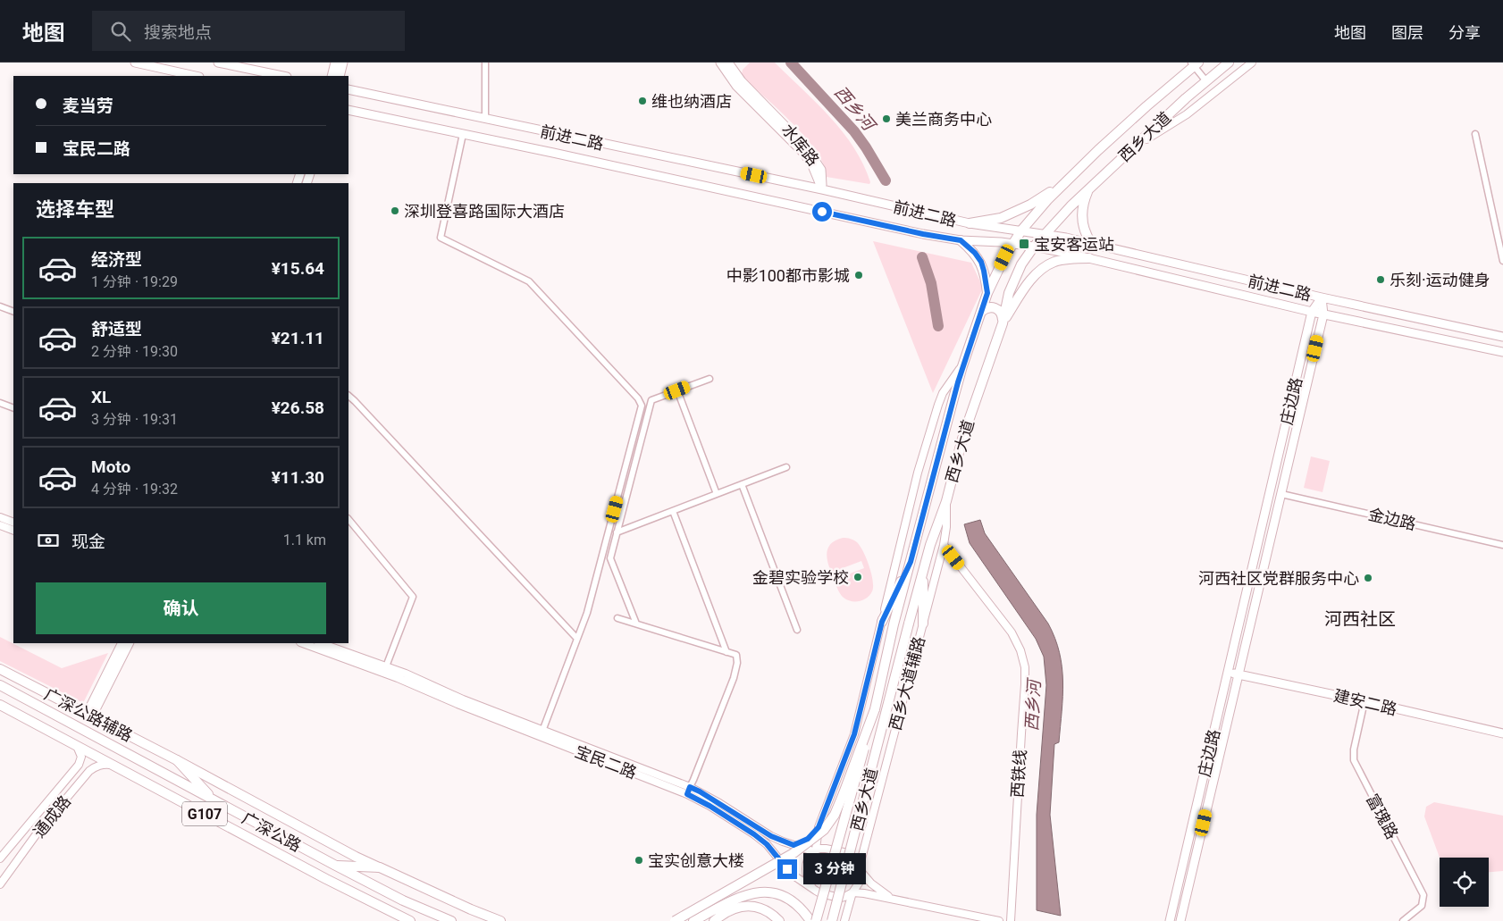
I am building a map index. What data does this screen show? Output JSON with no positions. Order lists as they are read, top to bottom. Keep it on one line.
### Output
{"streets":{"main road":["西乡大道","前进二路","水库路","庄边路","建安二路","广深公路辅路","G107","广深公路"],"street":["金边路","西乡大道辅路","宝民二路","西铁线","通成路","富瑰路"]},"crossings":[["西乡大道","前进二路"],["西乡大道","西乡大道辅路"],["前进二路","水库路"],["前进二路","庄边路"],["庄边路","金边路"],["庄边路","建安二路"],["西乡大道辅路","宝民二路"],["西乡大道辅路","西铁线"],["建安二路","富瑰路"],["通成路","广深公路"]],"districts":["河西社区"],"water":["西乡河"],"places":{"other":["维也纳酒店","美兰商务中心","深圳登喜路国际大酒店","中影100都市影城","乐刻·运动健身","金碧实验学校","河西社区党群服务中心","宝实创意大楼"],"transit":["宝安客运站"]},"page":{"header":"地图","search":"搜索地点","nav":["地图","图层","分享"],"banner":["麦当劳","宝民二路"],"heading":"选择车型","list":[{"name":"经济型","note":"1 分钟 · 19:29","value":"¥15.64"},{"name":"舒适型","note":"2 分钟 · 19:30","value":"¥21.11"},{"name":"XL","note":"3 分钟 · 19:31","value":"¥26.58"},{"name":"Moto","note":"4 分钟 · 19:32","value":"¥11.30"}],"pay":["现金","1.1 km"],"buttons":"确认","bubble":"3 分钟"}}
